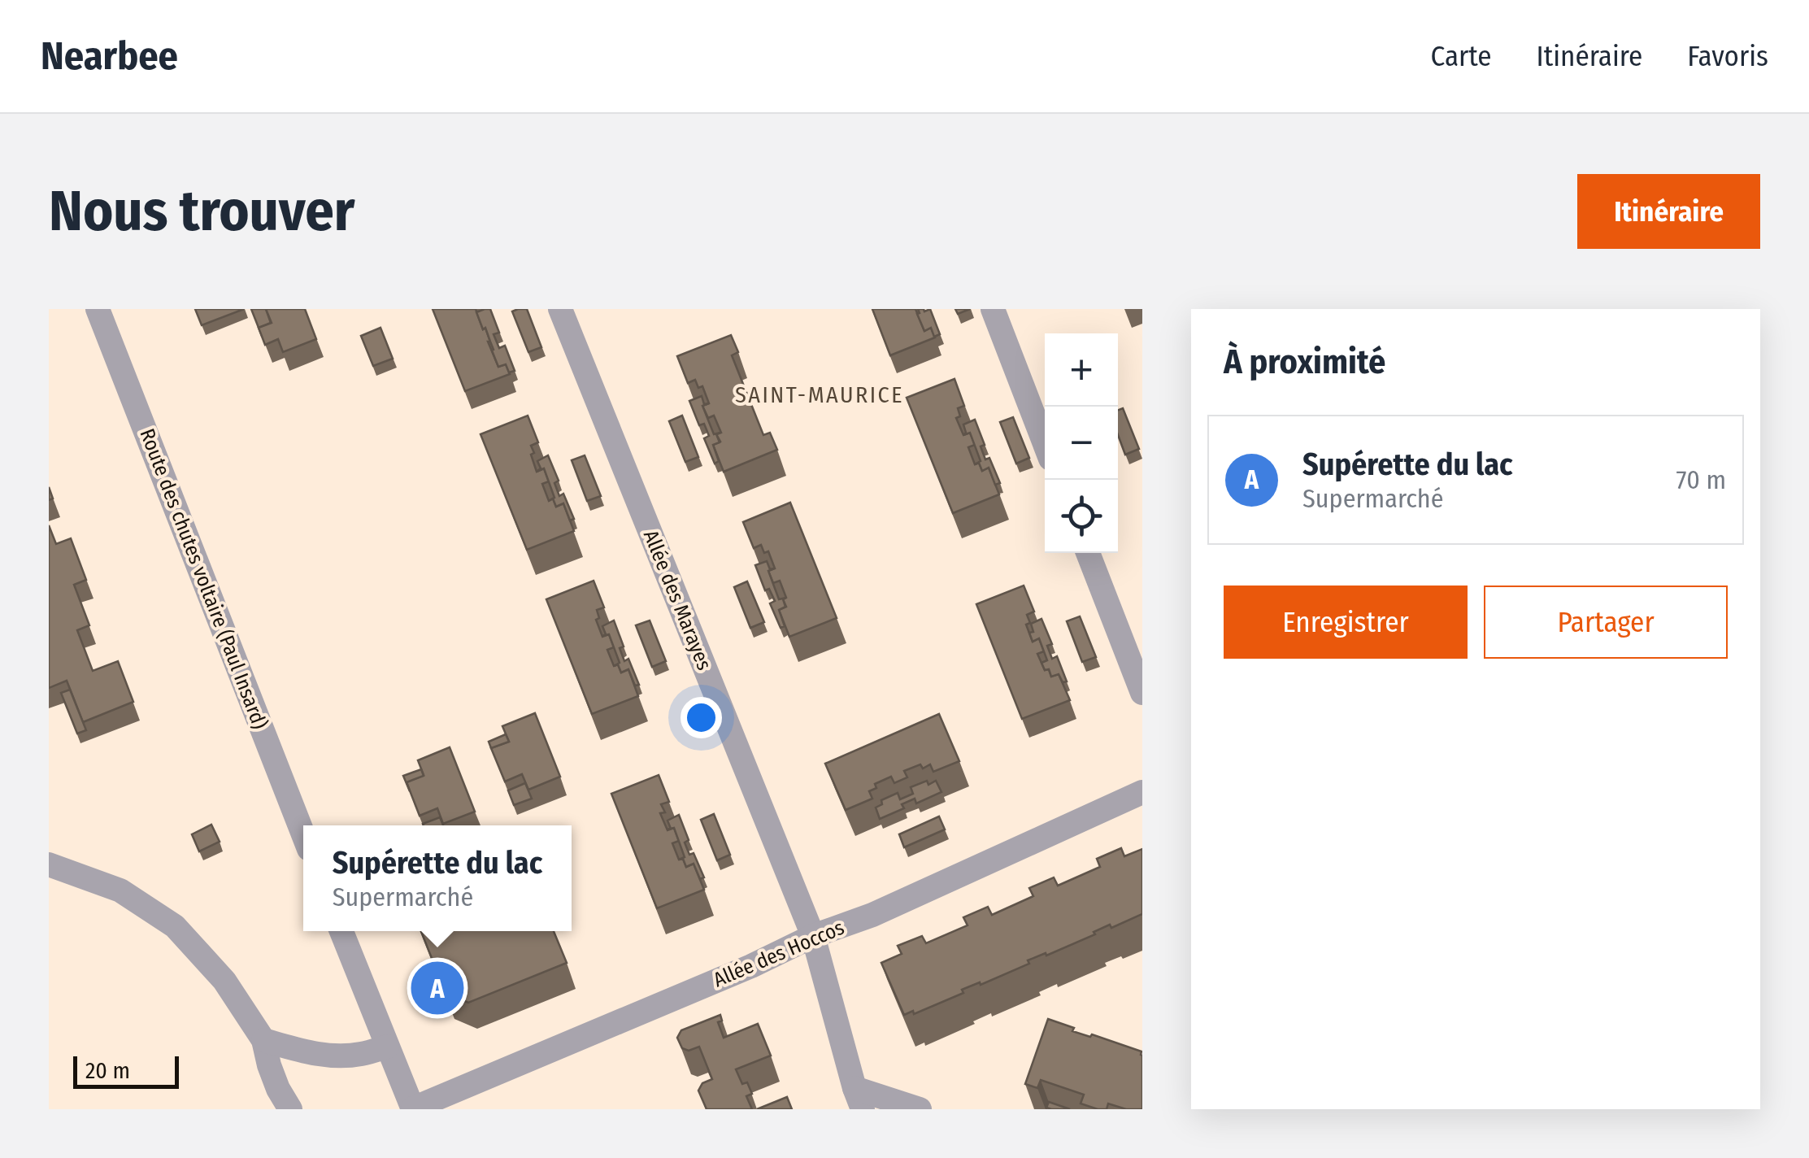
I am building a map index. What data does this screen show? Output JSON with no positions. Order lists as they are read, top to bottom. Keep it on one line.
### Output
{"streets":{"street":["Route des chutes voltaire (Paul Insard)","Allée des Marayes","Allée des Hoccos"]},"crossings":[["Allée des Marayes","Allée des Hoccos"]],"districts":["SAINT-MAURICE"],"scale_bar":"20 m","page":{"header":"Nearbee","nav":["Carte","Itinéraire","Favoris"],"buttons":["Itinéraire",["Enregistrer","Partager"]],"title":"Nous trouver","heading":"À proximité","map_buttons":["+","−"],"list":[{"mark":"A","name":"Supérette du lac","note":"Supermarché","value":"70 m"}],"popup":["Supérette du lac","Supermarché"],"pins":"A","scale":"20 m"}}
